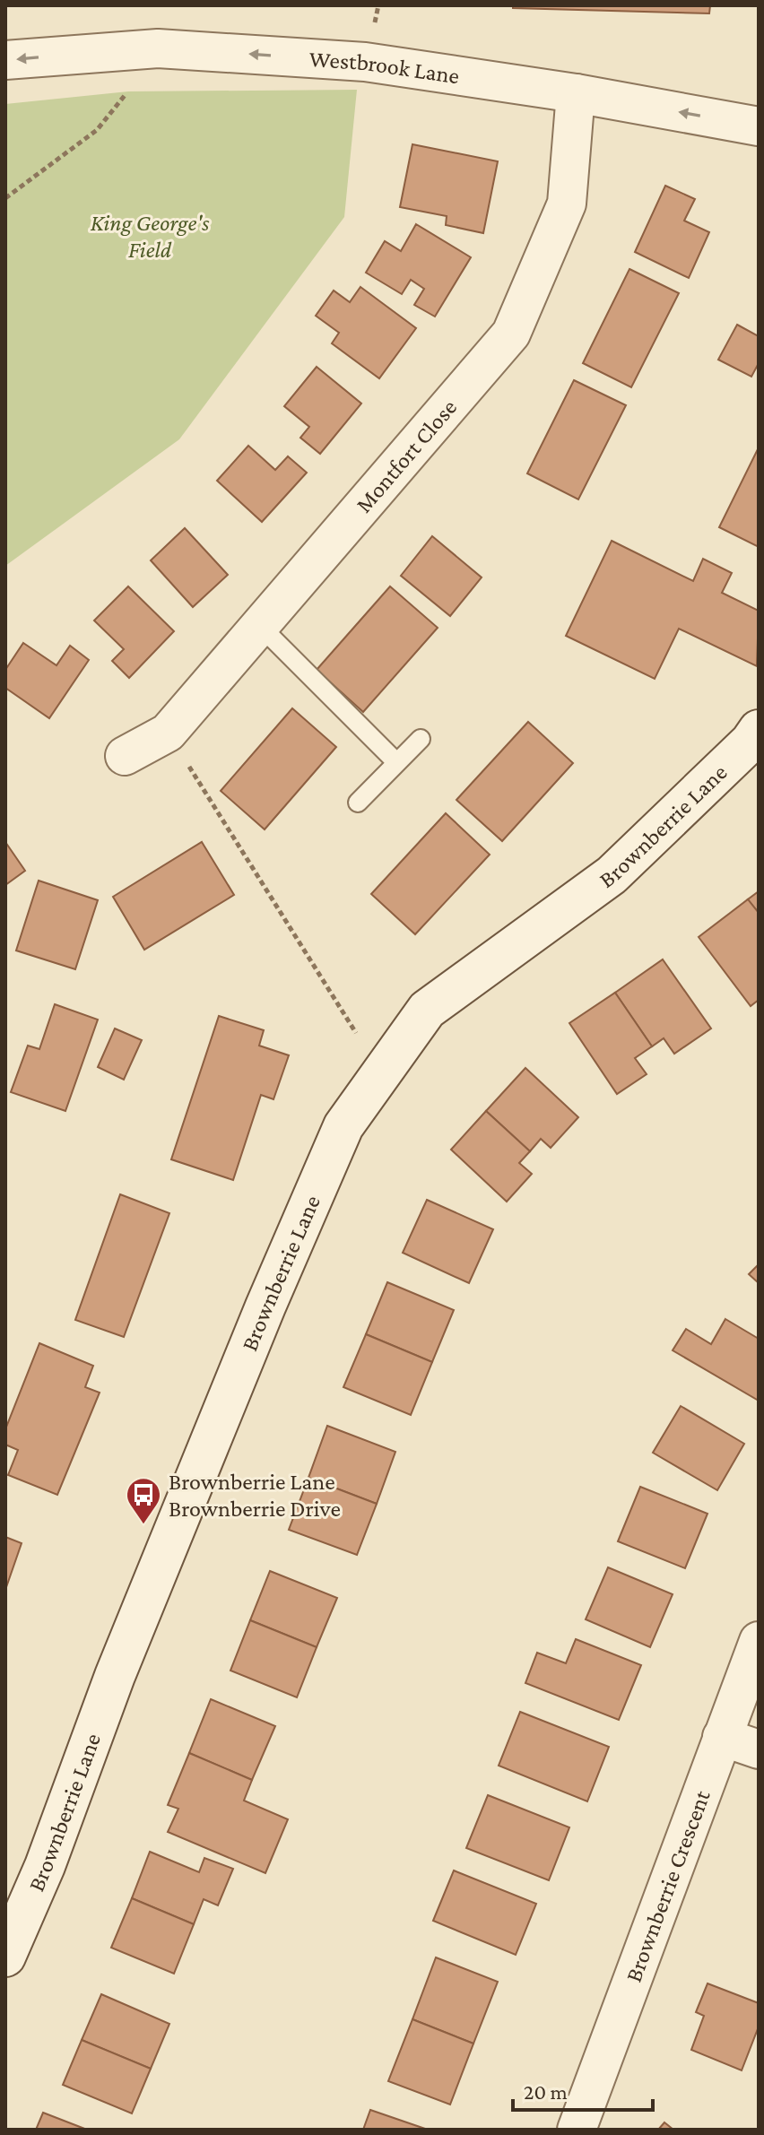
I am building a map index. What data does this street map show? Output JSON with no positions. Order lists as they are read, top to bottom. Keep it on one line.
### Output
{"streets":{"street":["Westbrook Lane","Montfort Close","Brownberrie Lane","Brownberrie Crescent"]},"crossings":[["Westbrook Lane","Montfort Close"]],"one_way":["Westbrook Lane"],"parks":["King George's Field"],"places":{"bus stop":["Brownberrie Lane Brownberrie Drive"]},"scale_bar":"20 m"}
